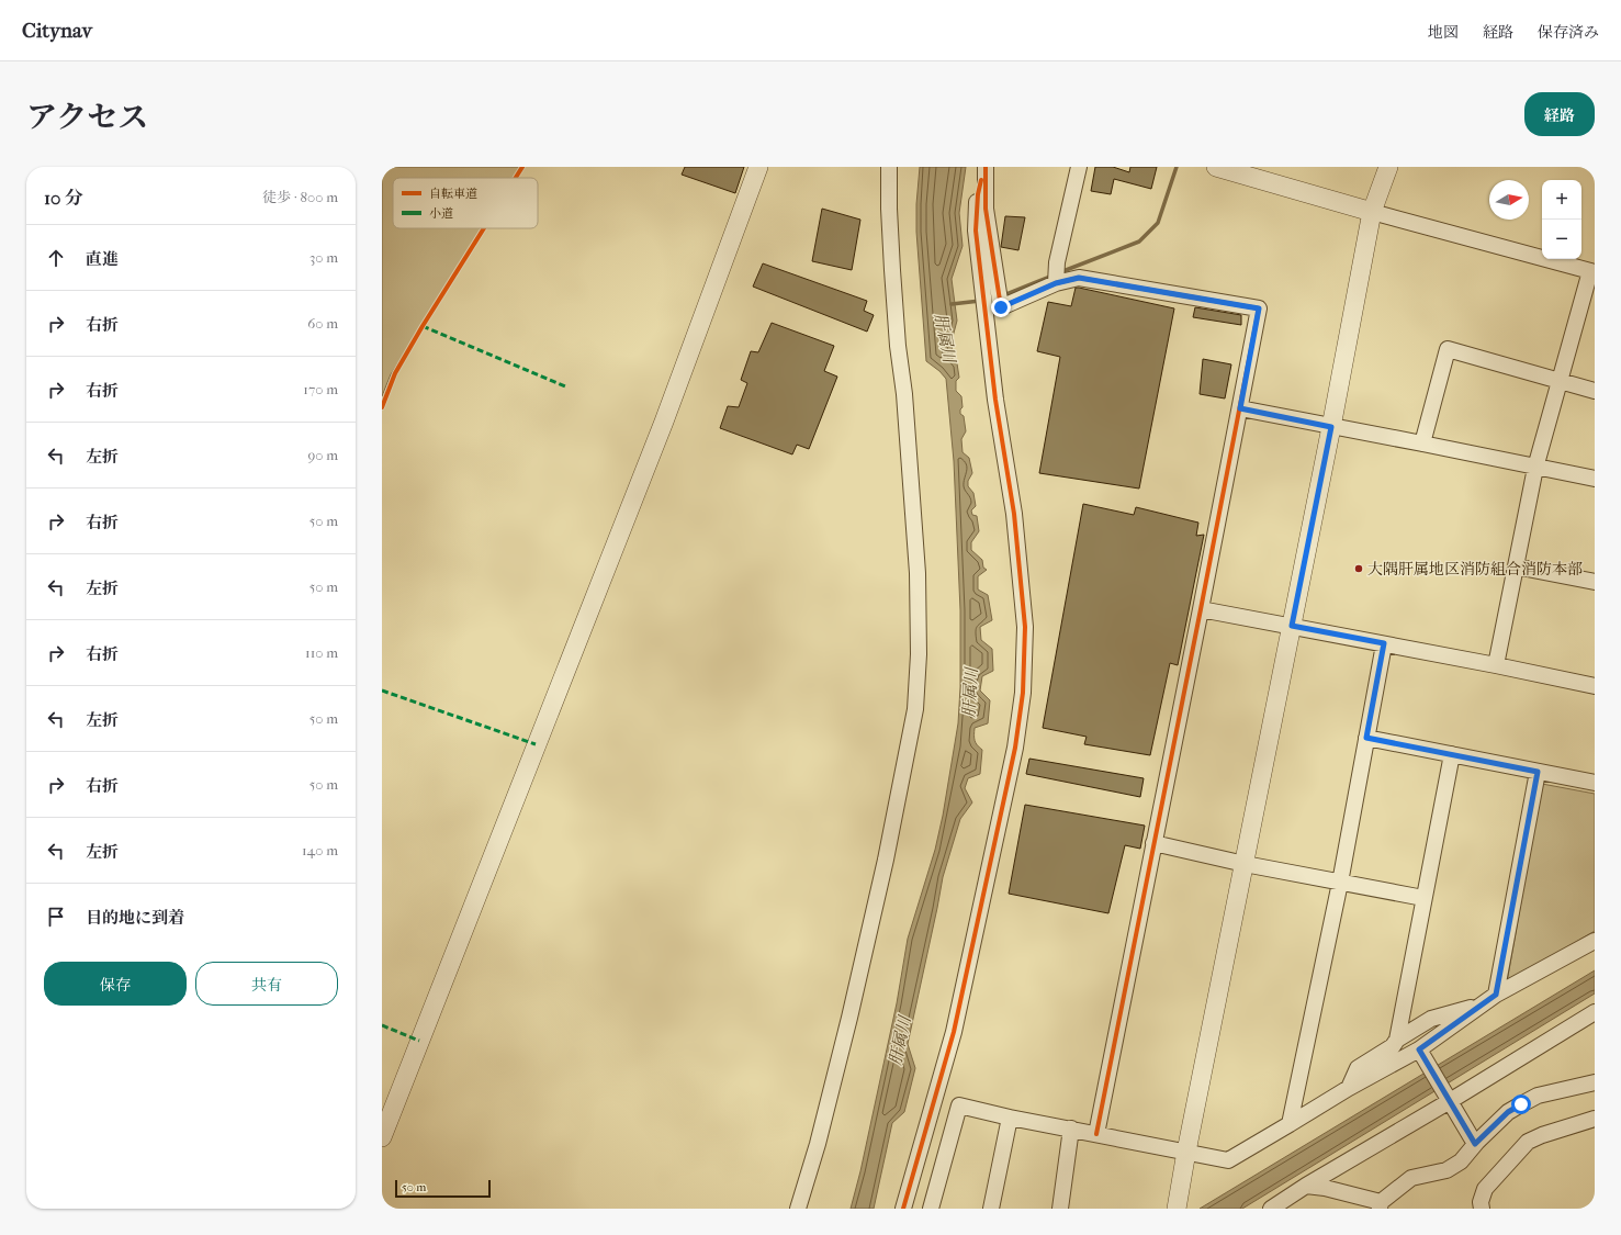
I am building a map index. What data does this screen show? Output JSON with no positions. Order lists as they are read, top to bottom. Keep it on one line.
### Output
{"water":["肝属川"],"places":["大隅肝属地区消防組合消防本部"],"legend":["自転車道","小道"],"scale_bar":"50 m","north":"right","page":{"header":"Citynav","nav":["地図","経路","保存済み"],"title":"アクセス","buttons":["経路",["保存","共有"]],"heading":["10 分","徒歩 · 800 m"],"map_buttons":["+","−"],"list":[["直進","30 m"],["右折","60 m"],["右折","170 m"],["左折","90 m"],["右折","50 m"],["左折","50 m"],["右折","110 m"],["左折","50 m"],["右折","50 m"],["左折","140 m"],"目的地に到着"],"scale":"50 m"}}
